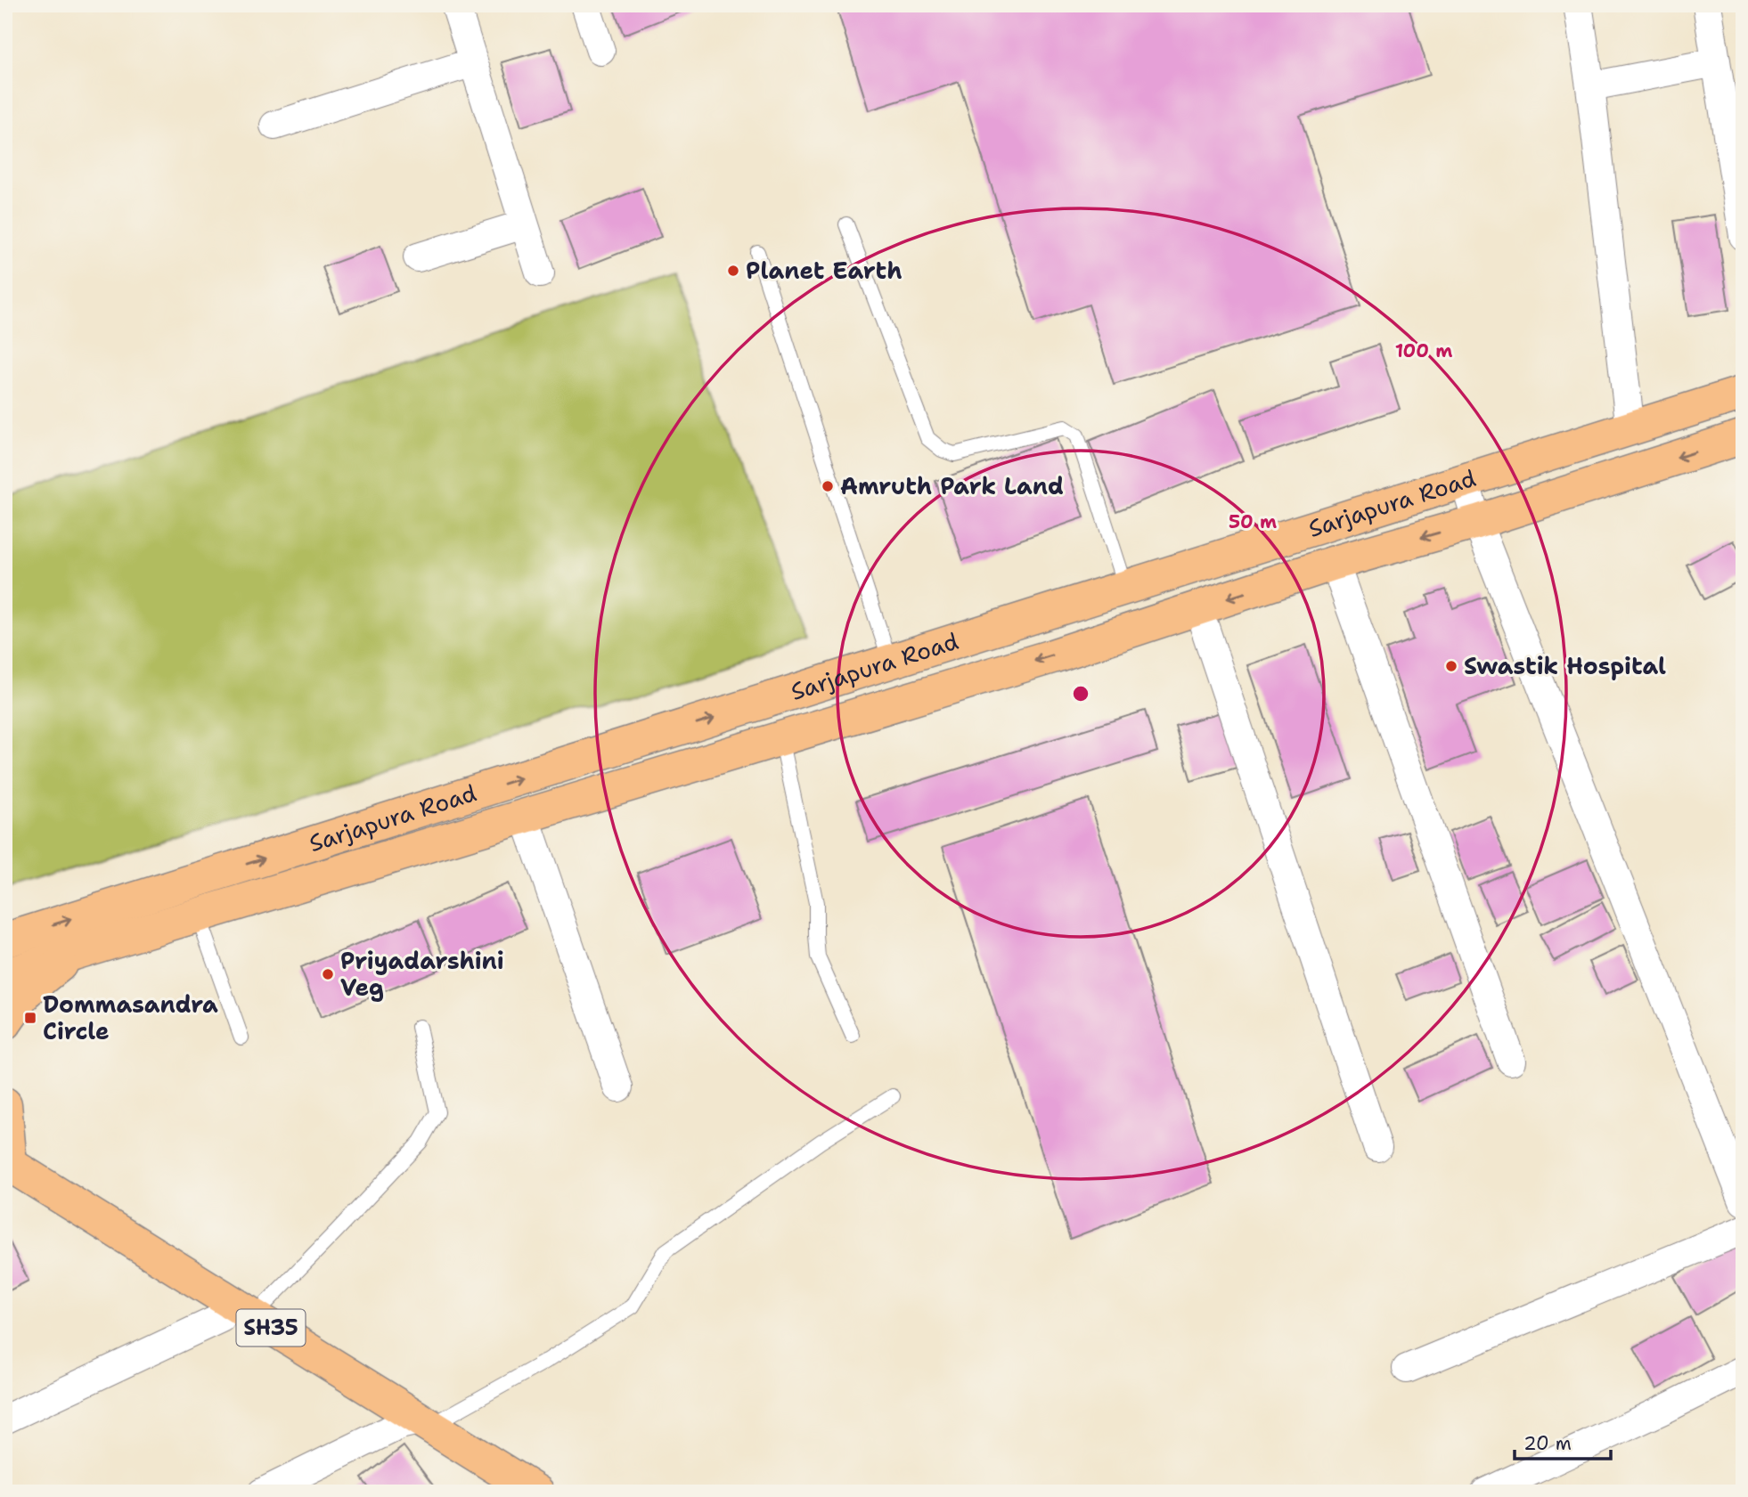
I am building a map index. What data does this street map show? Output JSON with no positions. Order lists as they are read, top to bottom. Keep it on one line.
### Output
{"streets":{"main road":["Sarjapura Road","SH35"]},"places":{"other":["Planet Earth","Amruth Park Land","Swastik Hospital","Priyadarshini Veg"],"transit":["Dommasandra Circle"]},"scale_bar":"20 m","rings":["100 m","50 m"]}
